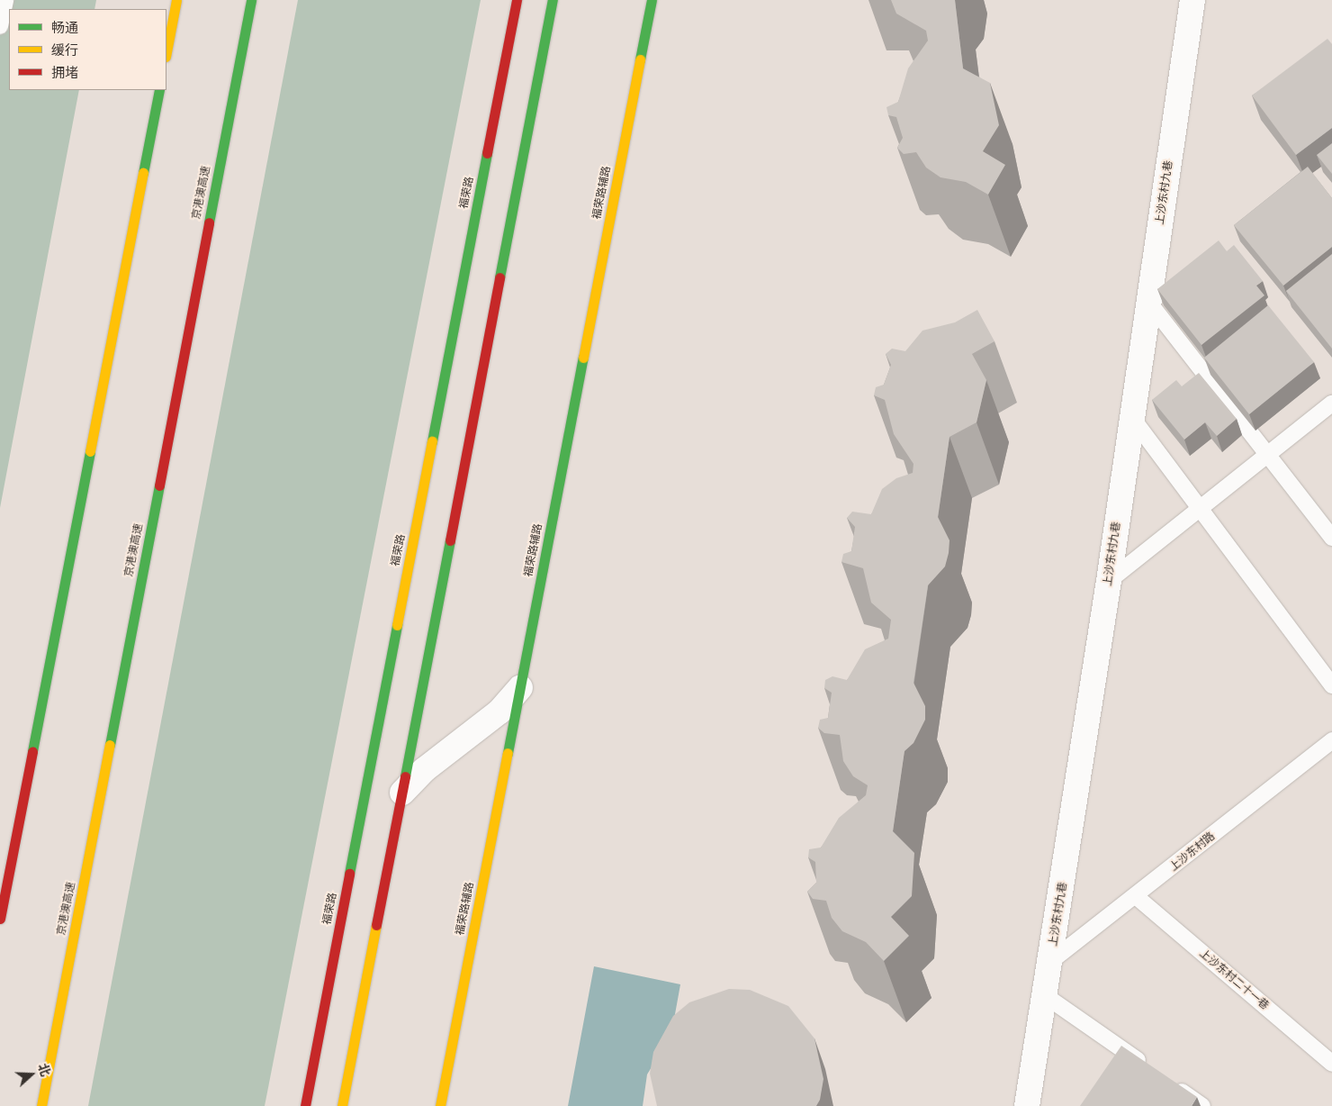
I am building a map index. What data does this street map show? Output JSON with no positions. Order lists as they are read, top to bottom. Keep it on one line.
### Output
{"streets":{"main road":["京港澳高速","福荣路","福荣路辅路"],"street":["上沙东村九巷"],"lane":["上沙东村路","上沙东村二十一巷"]},"crossings":[["上沙东村九巷","上沙东村路"],["上沙东村路","上沙东村二十一巷"]],"legend":["畅通","缓行","拥堵"],"north":"right"}
